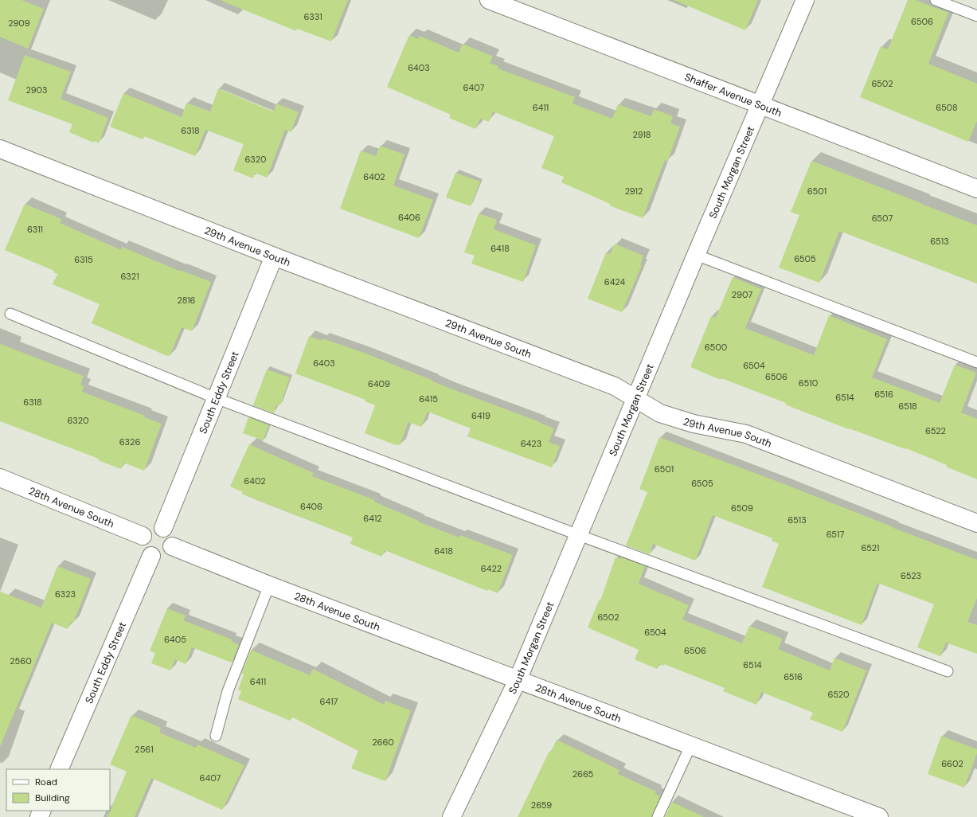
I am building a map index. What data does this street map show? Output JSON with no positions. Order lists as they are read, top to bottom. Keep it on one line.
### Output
{"streets":{"street":["Shaffer Avenue South","South Morgan Street","29th Avenue South","South Eddy Street","28th Avenue South"]},"crossings":[["Shaffer Avenue South","South Morgan Street"],["South Morgan Street","29th Avenue South"],["South Morgan Street","28th Avenue South"],["29th Avenue South","South Eddy Street"],["South Eddy Street","28th Avenue South"]],"house_numbers":["6331","6506","2909","6403","6502","6407","2903","6411","6508","6318","2918","6320","6402","2912","6501","6406","6507","6311","6513","6418","6505","6315","6321","6424","2907","2816","6500","6403","6504","6506","6510","6409","6516","6514","6415","6318","6518","6419","6320","6522","6326","6423","6501","6402","6505","6406","6509","6412","6513","6517","6521","6418","6422","6523","6323","6502","6504","6405","6506","2560","6514","6516","6411","6520","6417","2660","2561","6602","2665","6407","2659"],"legend":["Road","Building"]}
